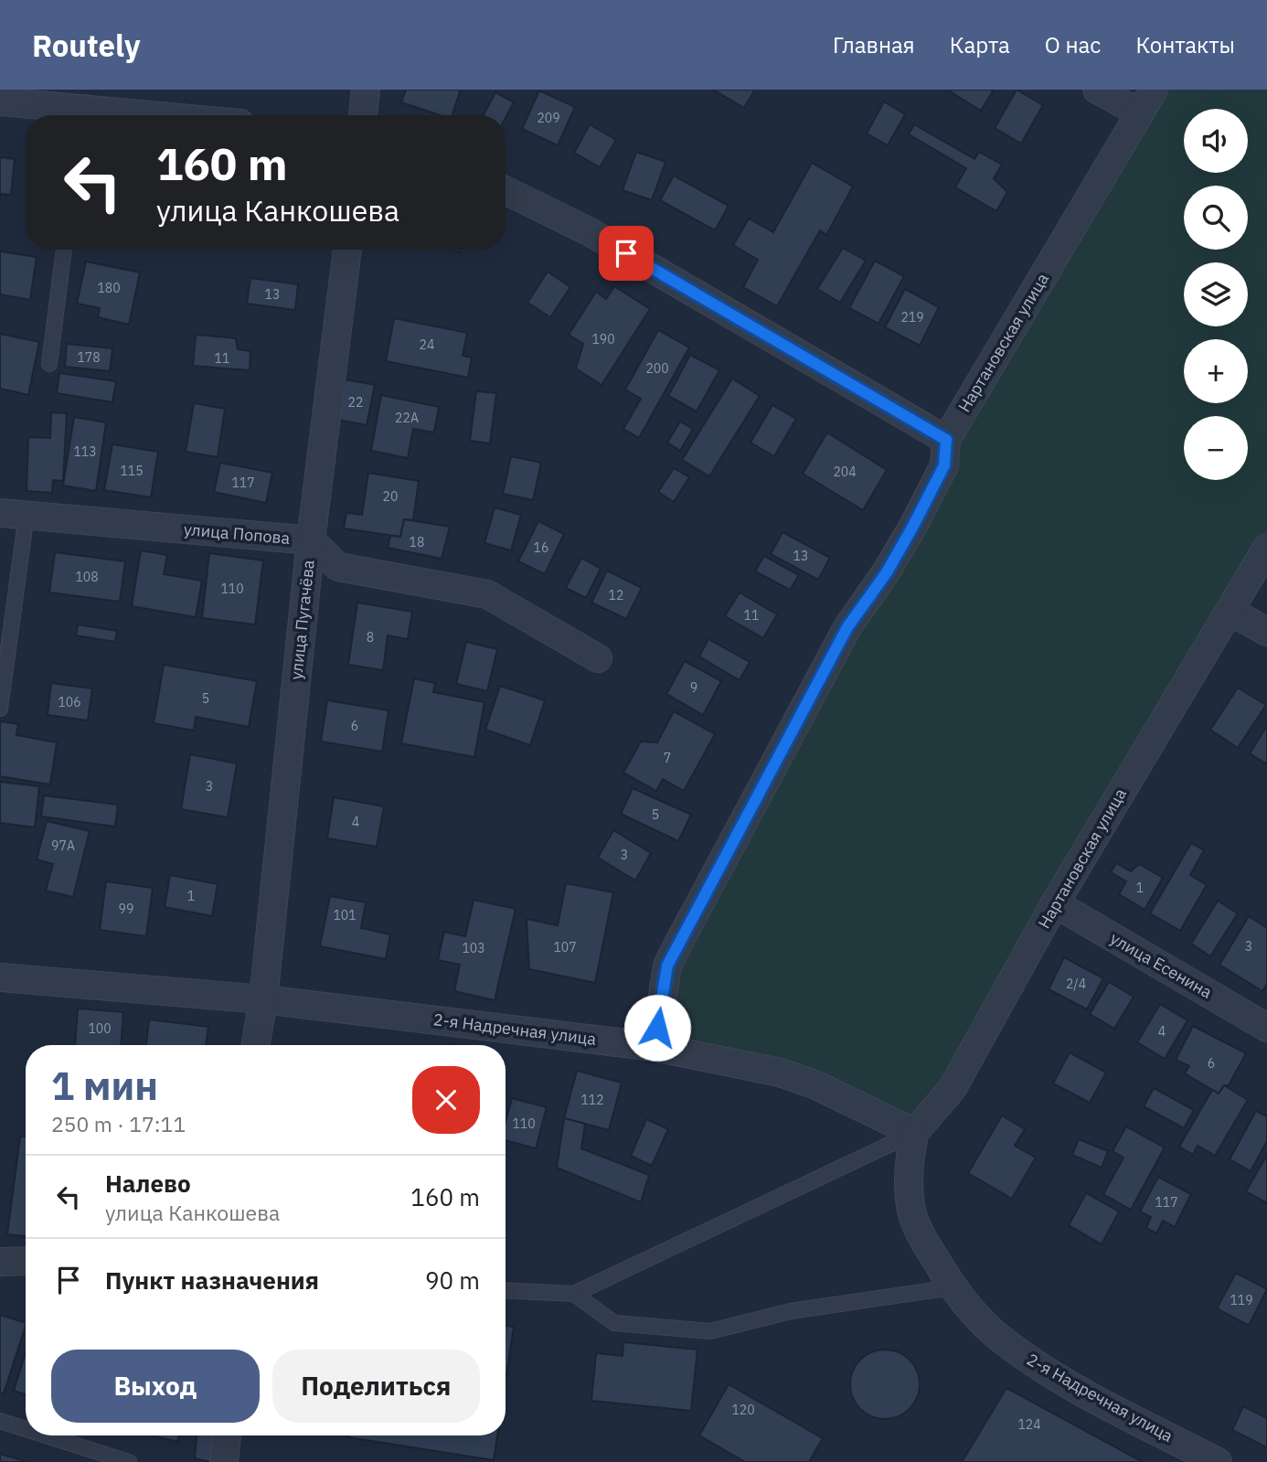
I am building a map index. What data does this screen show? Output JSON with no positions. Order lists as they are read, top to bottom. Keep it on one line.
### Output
{"streets":{"street":["Нартановская улица","улица Попова","улица Пугачёва","улица Есенина","2-я Надречная улица"]},"crossings":[["Нартановская улица","улица Есенина"],["Нартановская улица","2-я Надречная улица"],["улица Попова","улица Пугачёва"],["улица Пугачёва","2-я Надречная улица"]],"house_numbers":["209","180","13","219","190","24","178","11","200","22","22А","113","115","204","117","20","18","16","13","108","110","12","11","8","9","5","106","6","7","3","5","4","97А","3","1","1","99","101","3","107","103","2/4","100","4","6","112","110","117","119","120","124"],"page":{"header":"Routely","nav":["Главная","Карта","О нас","Контакты"],"map_buttons":["+","−"],"turn":["160 m","улица Канкошева"],"heading":["1 мин","250 m · 17:11"],"list":[{"name":"Налево","note":"улица Канкошева","value":"160 m"},{"name":"Пункт назначения","value":"90 m"}],"buttons":["Выход","Поделиться"]}}
